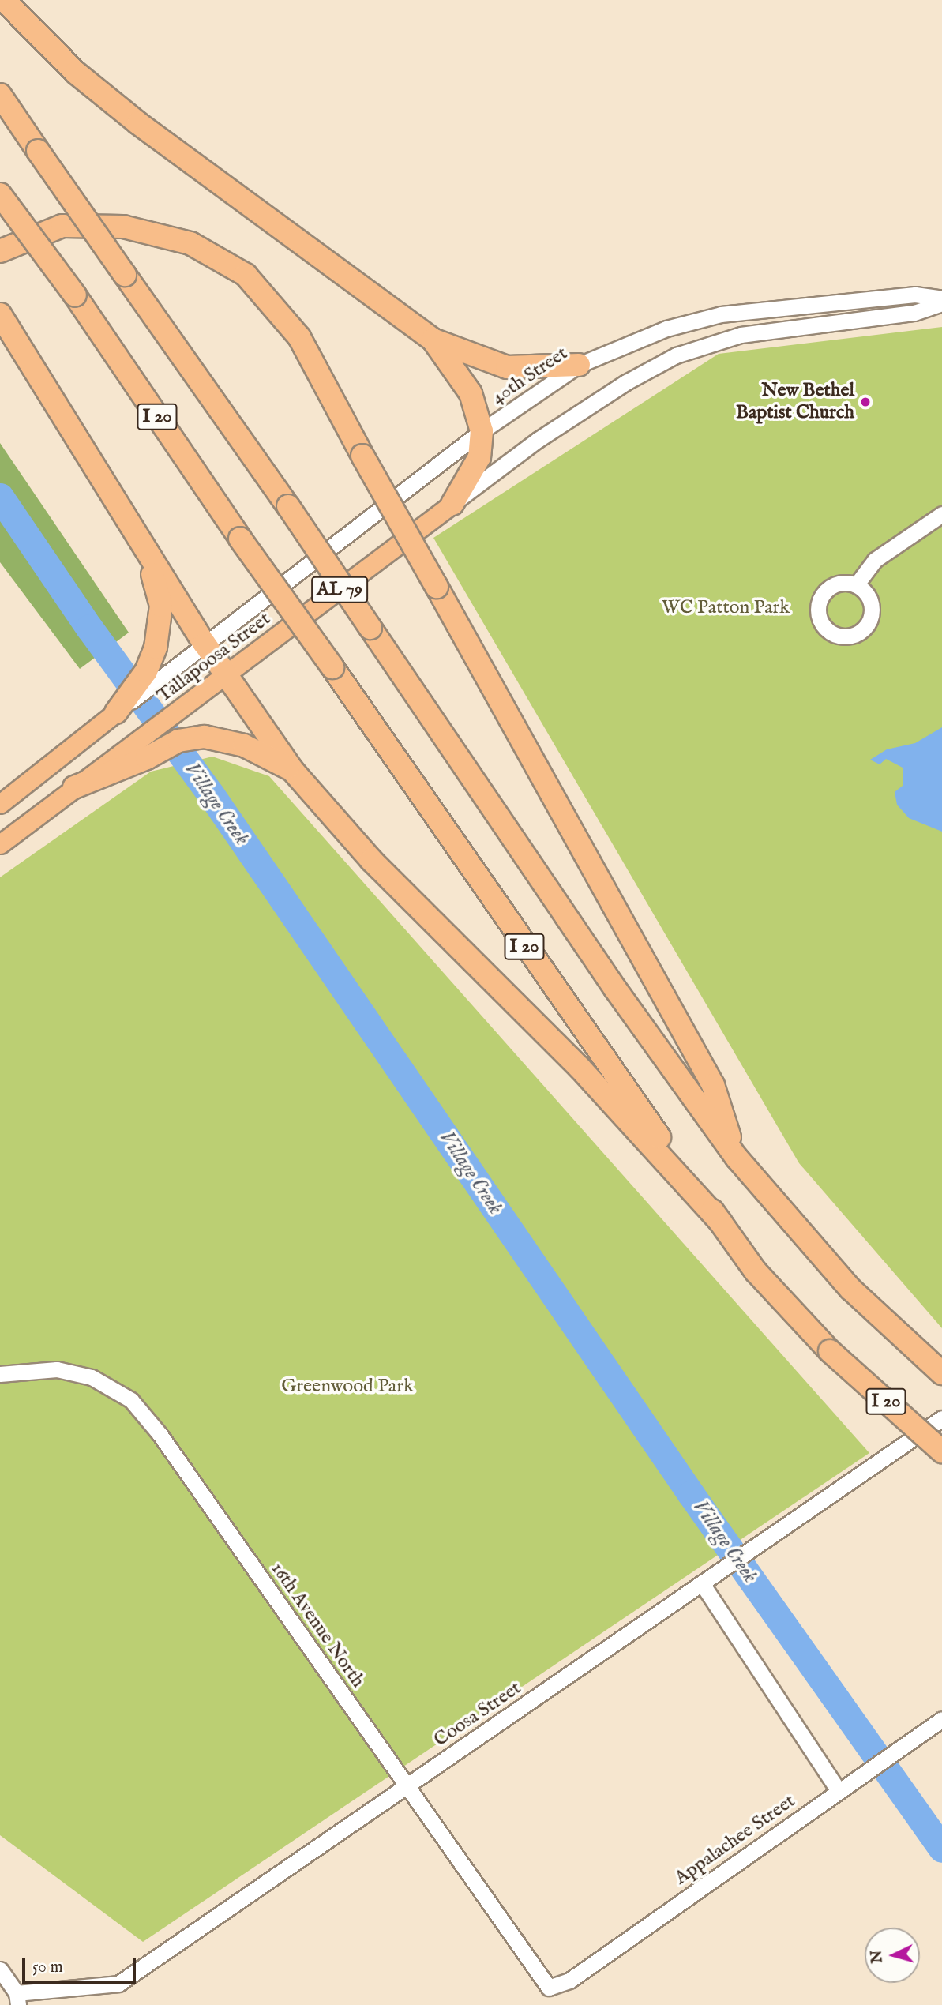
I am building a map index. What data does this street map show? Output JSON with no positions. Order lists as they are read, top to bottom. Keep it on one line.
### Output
{"streets":{"highway":["I 20"],"main road":["AL 79","Tallapoosa Street"],"street":["40th Street","16th Avenue North","Coosa Street","Appalachee Street"]},"crossings":[["40th Street","Tallapoosa Street"],["AL 79","Tallapoosa Street"],["16th Avenue North","Coosa Street"],["16th Avenue North","Appalachee Street"]],"water":["Village Creek"],"parks":["WC Patton Park","Greenwood Park"],"places":["New Bethel Baptist Church"],"scale_bar":"50 m","north":"left"}
